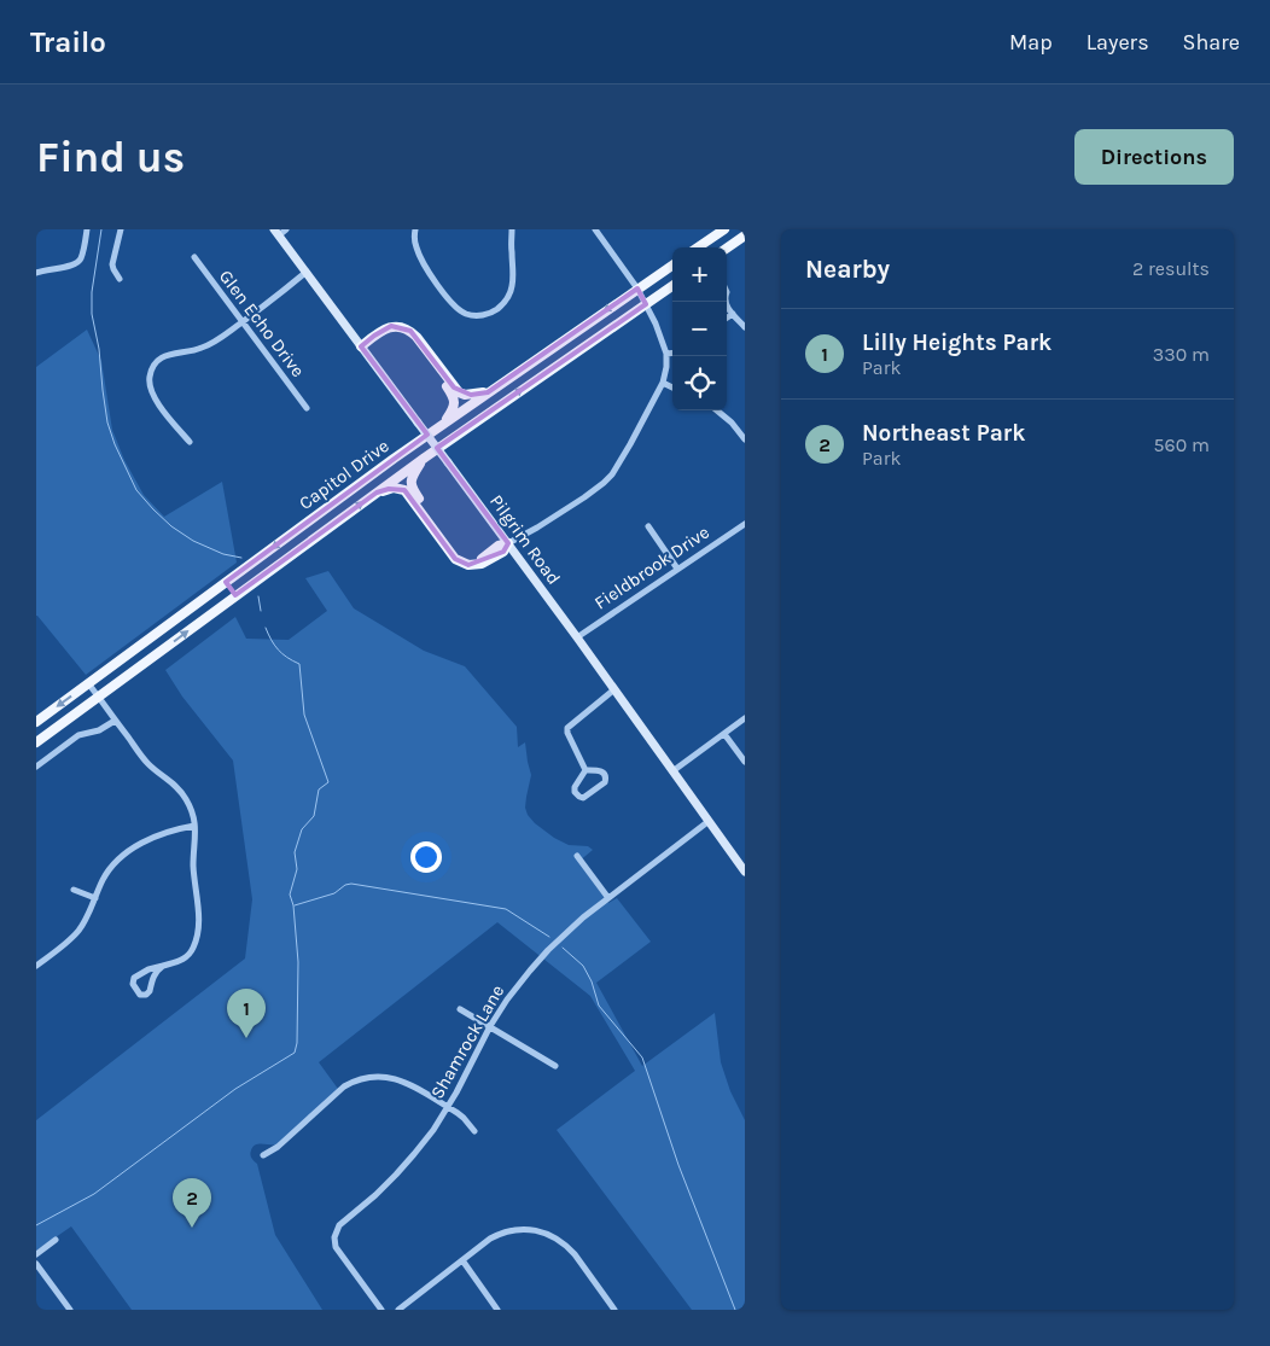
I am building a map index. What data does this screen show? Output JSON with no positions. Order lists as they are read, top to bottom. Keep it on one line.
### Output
{"streets":{"main road":["Capitol Drive","Pilgrim Road"],"street":["Glen Echo Drive","Fieldbrook Drive","Shamrock Lane"]},"crossings":[["Pilgrim Road","Fieldbrook Drive"],["Pilgrim Road","Shamrock Lane"]],"page":{"header":"Trailo","nav":["Map","Layers","Share"],"buttons":"Directions","title":"Find us","heading":["Nearby","2 results"],"map_buttons":["+","−"],"list":[{"mark":"1","name":"Lilly Heights Park","note":"Park","value":"330 m"},{"mark":"2","name":"Northeast Park","note":"Park","value":"560 m"}],"pins":["1","2"]}}
